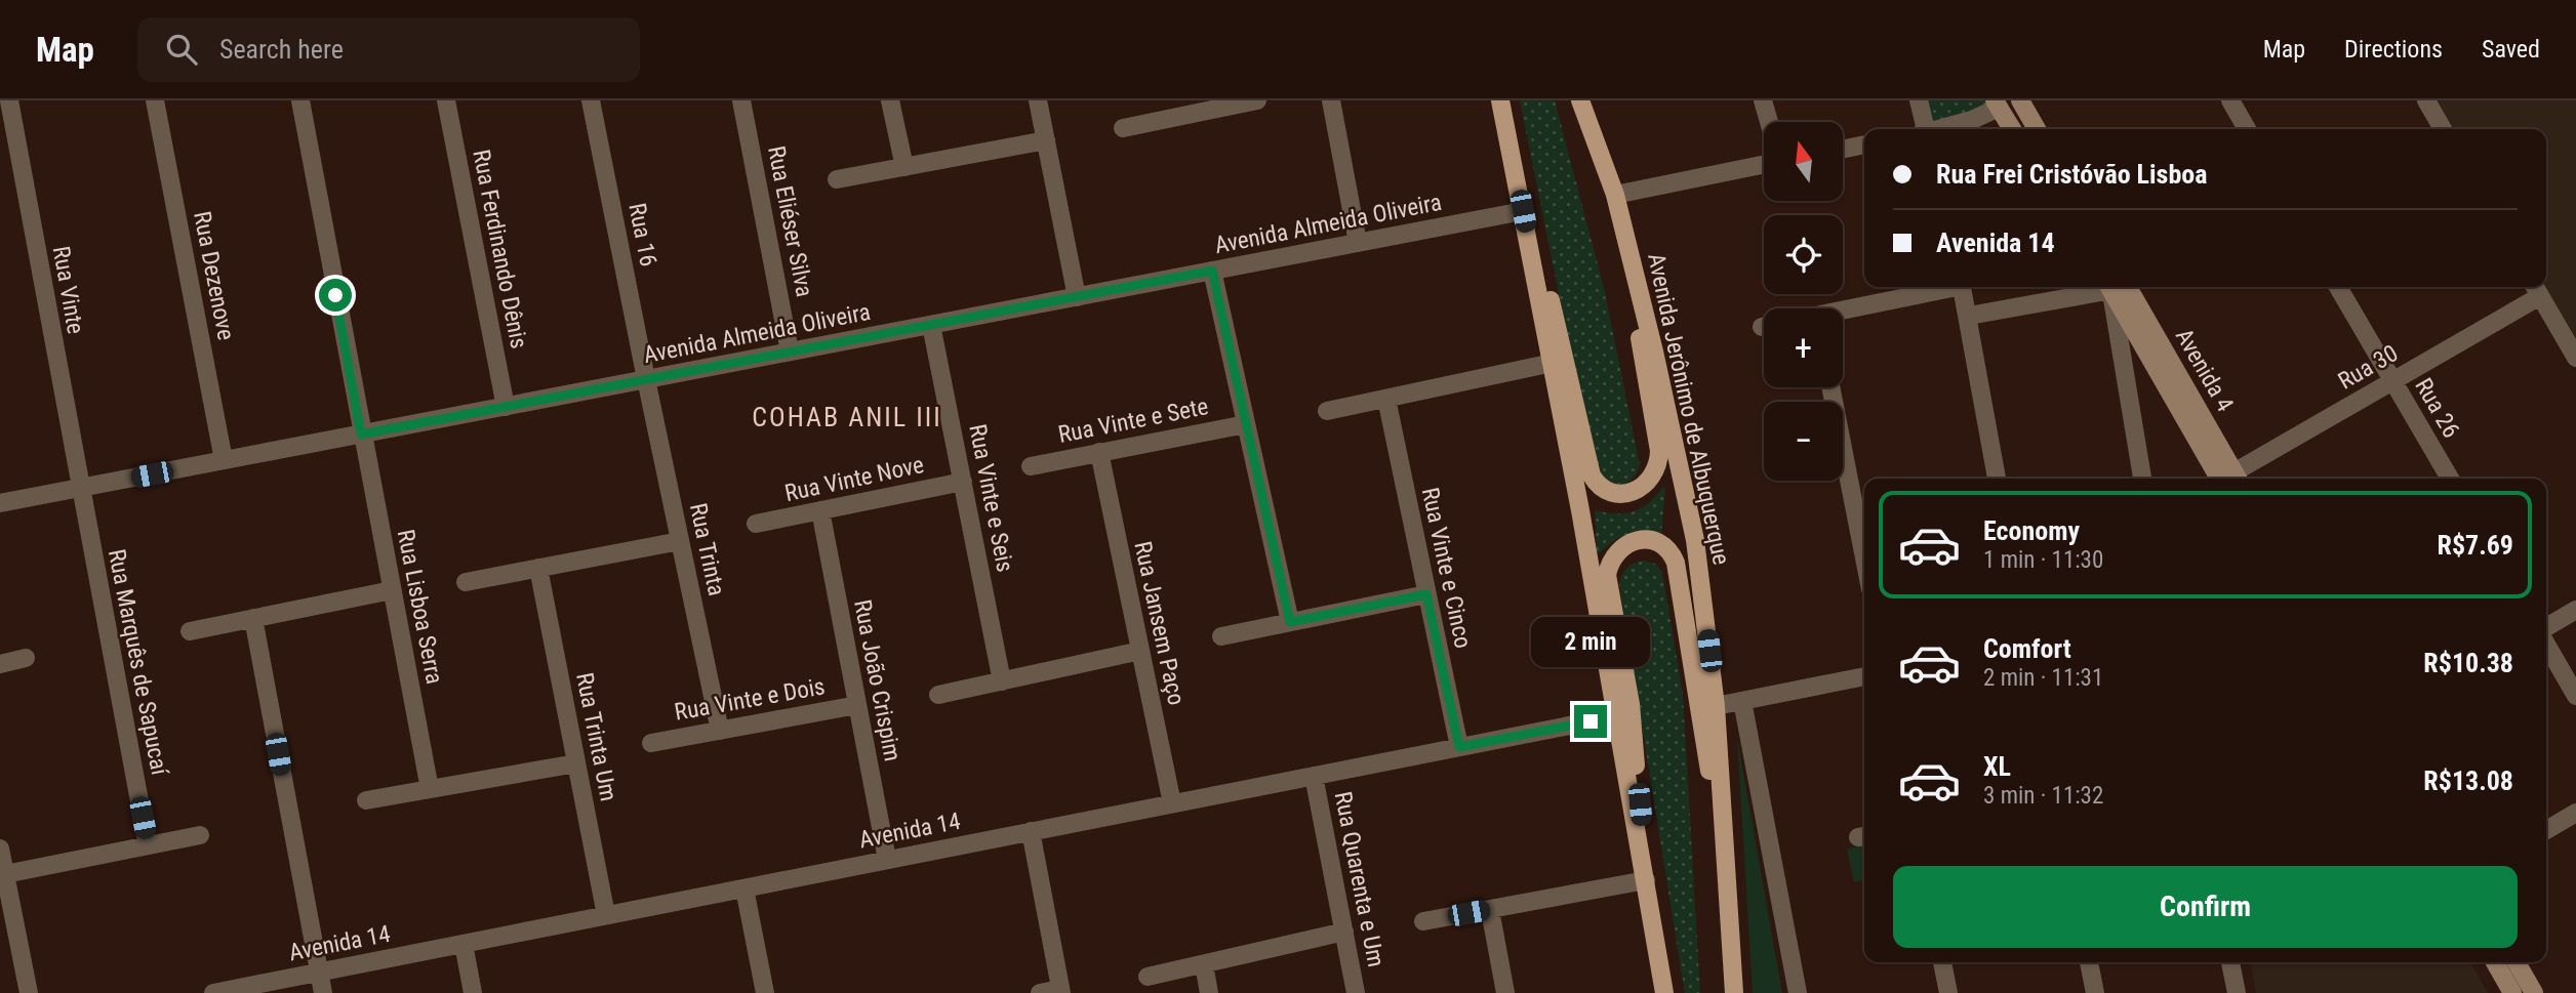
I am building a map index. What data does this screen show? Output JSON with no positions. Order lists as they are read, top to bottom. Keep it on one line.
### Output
{"streets":{"main road":["Avenida 4","Avenida Jerônimo de Albuquerque"],"street":["Rua Eliéser Silva","Avenida Almeida Oliveira","Rua 16","Rua Ferdinando Dênis","Rua Dezenove","Rua Vinte","Rua 30","Rua 26","Rua Vinte e Sete","Rua Vinte Nove","Rua Vinte e Seis","Rua Trinta","Rua Vinte e Cinco","Rua Lisboa Serra","Rua Jansem Paço","Rua Marquês de Sapucaí","Rua João Crispim","Rua Vinte e Dois","Rua Trinta Um","Avenida 14","Rua Quarenta e Um"]},"crossings":[["Rua Eliéser Silva","Avenida Almeida Oliveira"],["Avenida Almeida Oliveira","Rua 16"],["Avenida Almeida Oliveira","Rua Ferdinando Dênis"],["Avenida Almeida Oliveira","Rua Dezenove"],["Avenida Almeida Oliveira","Rua Vinte"],["Avenida Almeida Oliveira","Rua Vinte e Seis"],["Avenida Almeida Oliveira","Rua Trinta"],["Avenida Almeida Oliveira","Rua Lisboa Serra"],["Avenida Almeida Oliveira","Rua Marquês de Sapucaí"],["Rua 16","Rua Trinta"],["Rua Vinte","Rua Marquês de Sapucaí"],["Rua 30","Rua 26"],["Rua Vinte e Sete","Rua Jansem Paço"],["Rua Vinte Nove","Rua Vinte e Seis"],["Rua Vinte Nove","Rua João Crispim"],["Rua Trinta","Rua Vinte e Dois"],["Rua Vinte e Cinco","Avenida 14"],["Rua Jansem Paço","Avenida 14"],["Rua João Crispim","Rua Vinte e Dois"],["Rua João Crispim","Avenida 14"],["Rua Trinta Um","Avenida 14"],["Avenida 14","Rua Quarenta e Um"]],"districts":["COHAB ANIL III"],"north":"top","page":{"header":"Map","search":"Search here","nav":["Map","Directions","Saved"],"map_buttons":["+","−"],"banner":["Rua Frei Cristóvão Lisboa","Avenida 14"],"list":[{"name":"Economy","note":"1 min · 11:30","value":"R$7.69"},{"name":"Comfort","note":"2 min · 11:31","value":"R$10.38"},{"name":"XL","note":"3 min · 11:32","value":"R$13.08"}],"bubble":"2 min","buttons":"Confirm"}}
